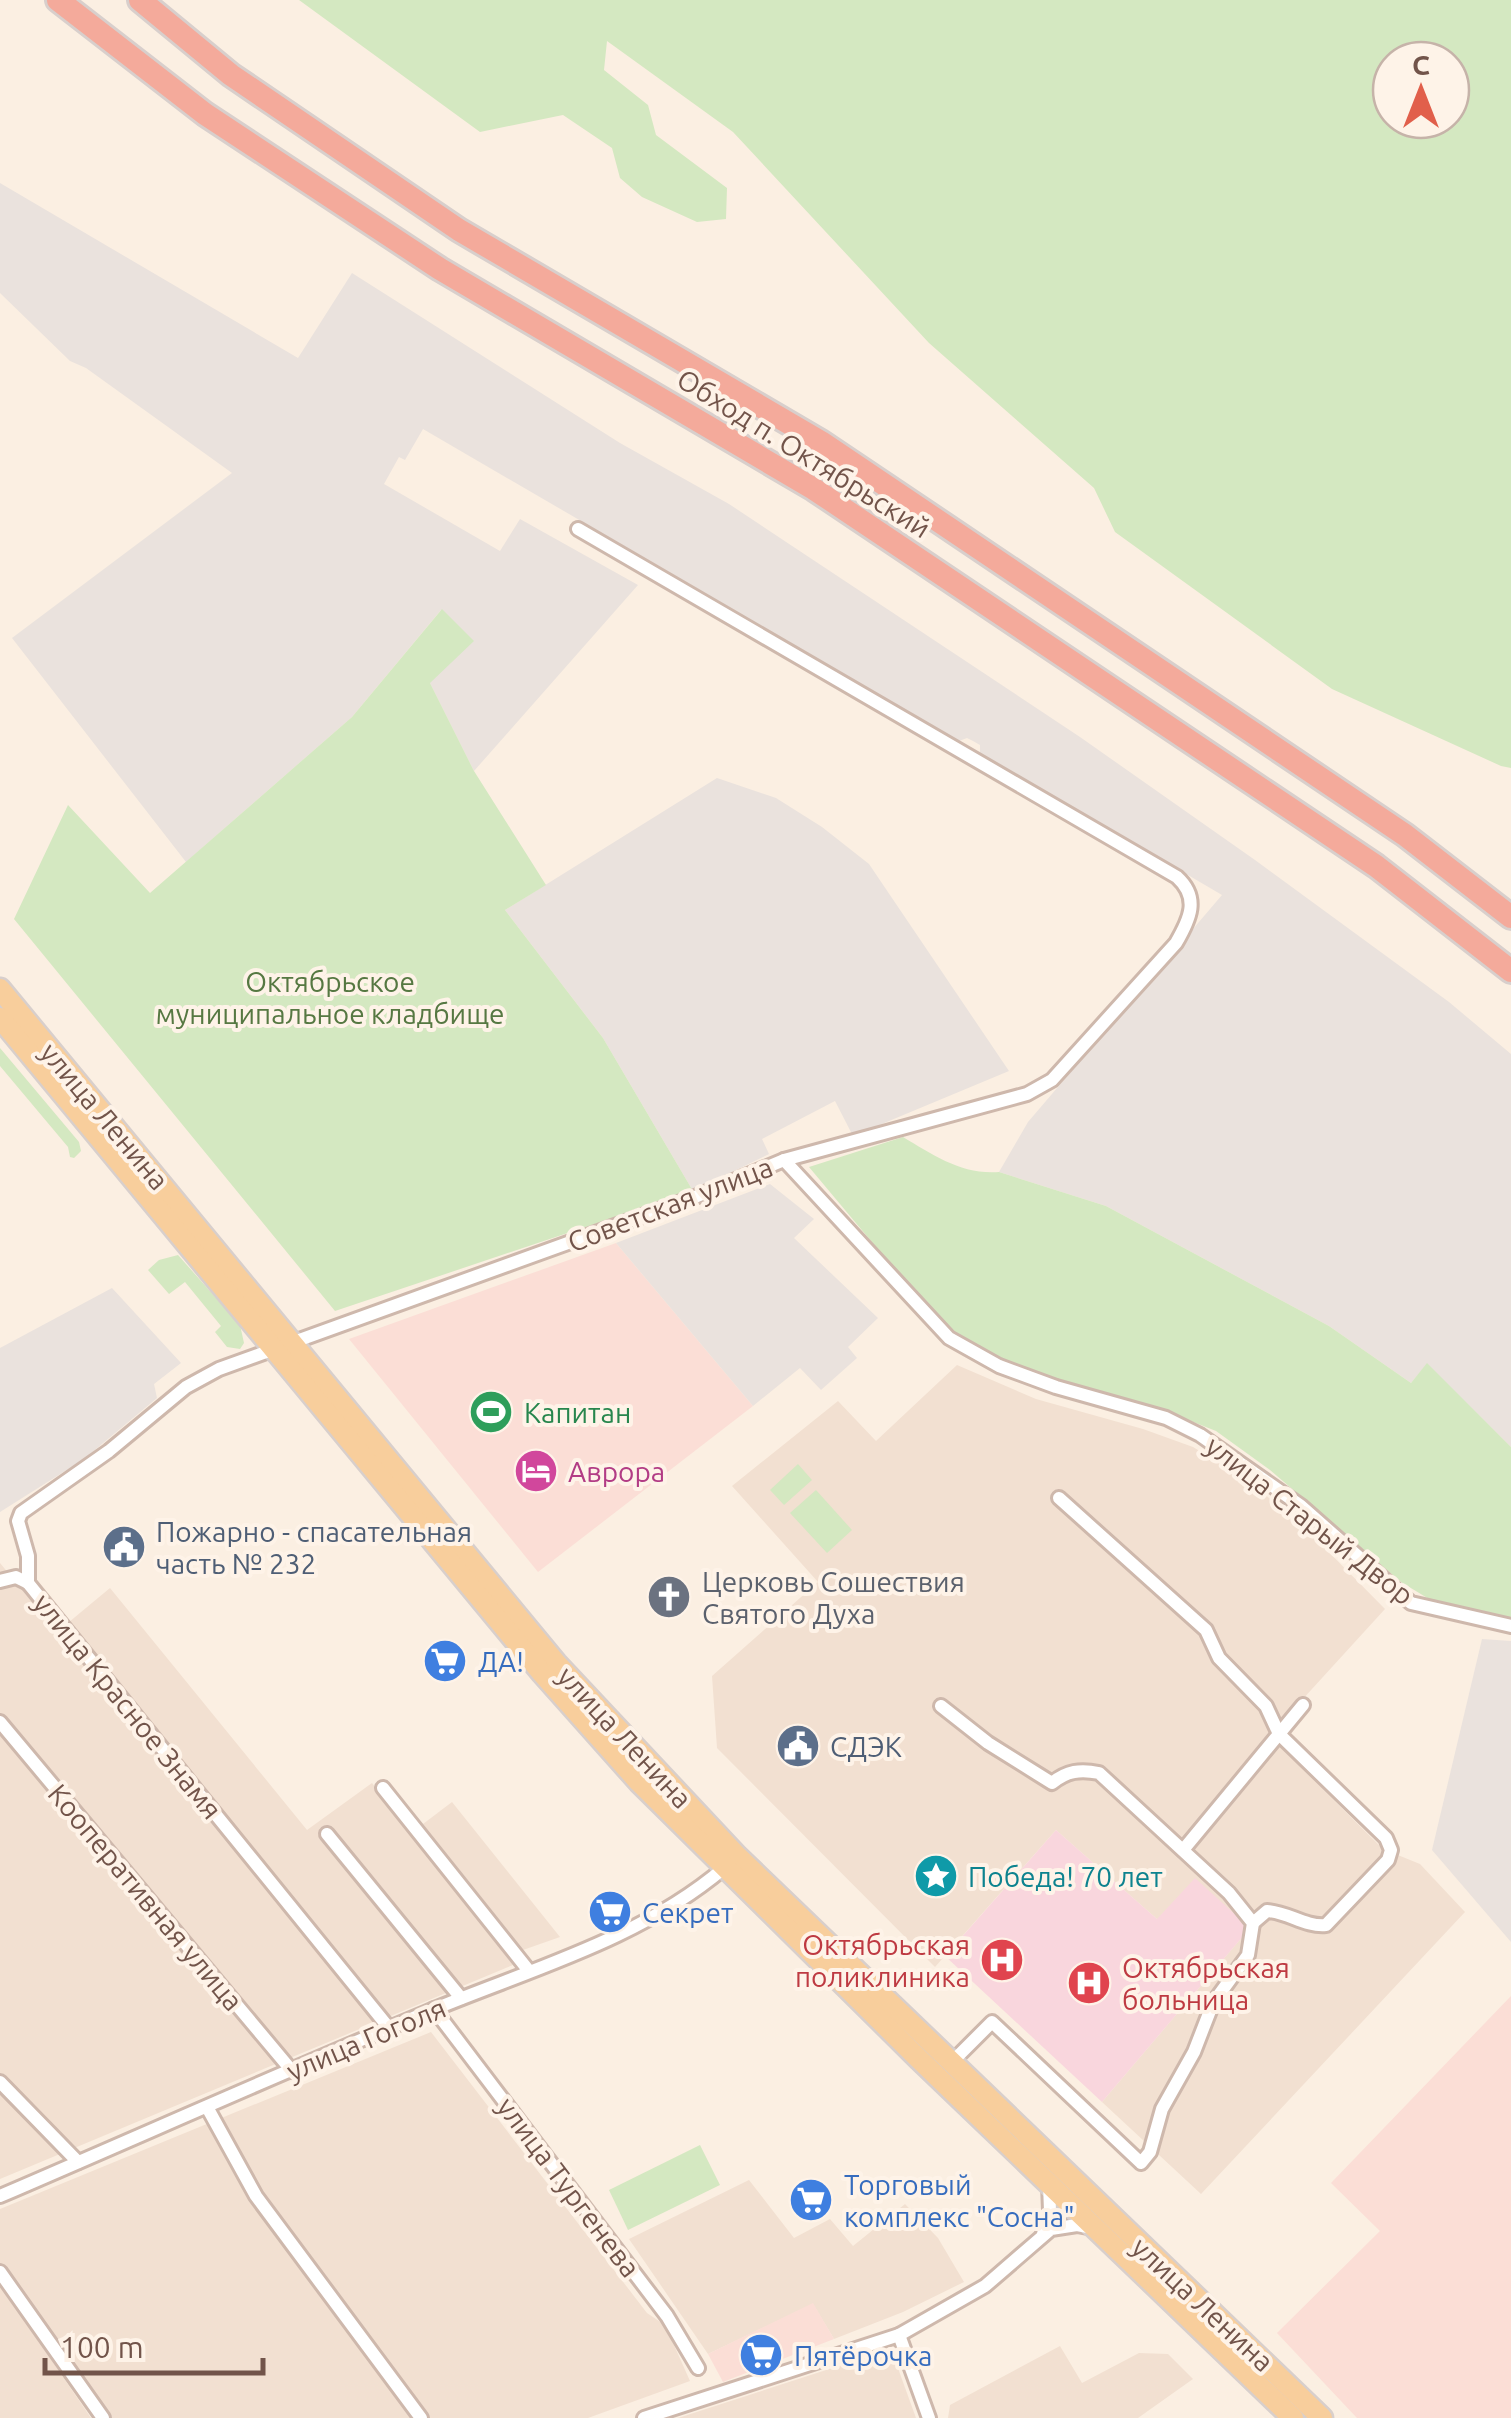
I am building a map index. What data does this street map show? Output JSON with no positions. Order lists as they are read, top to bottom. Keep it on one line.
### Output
{"streets":{"highway":["Обход п. Октябрьский"],"main road":["улица Ленина"],"street":["Советская улица","улица Старый Двор","улица Красное Знамя","Кооперативная улица","улица Гоголя","улица Тургенева"]},"crossings":[["улица Ленина","Советская улица"],["улица Ленина","улица Красное Знамя"],["улица Ленина","улица Гоголя"],["Советская улица","улица Старый Двор"],["Советская улица","улица Красное Знамя"],["улица Красное Знамя","улица Гоголя"],["Кооперативная улица","улица Гоголя"],["улица Гоголя","улица Тургенева"]],"parks":["Октябрьское муниципальное кладбище"],"places":{"sports":["Капитан"],"hotel":["Аврора"],"public building":["Пожарно - спасательная часть № 232","СДЭК"],"church":["Церковь Сошествия Святого Духа"],"supermarket":["ДА!","Секрет","Торговый комплекс \"Сосна\"","Пятёрочка"],"place":["Победа! 70 лет"],"hospital":["Октябрьская поликлиника","Октябрьская больница"]},"scale_bar":"100 m","north":"top"}
